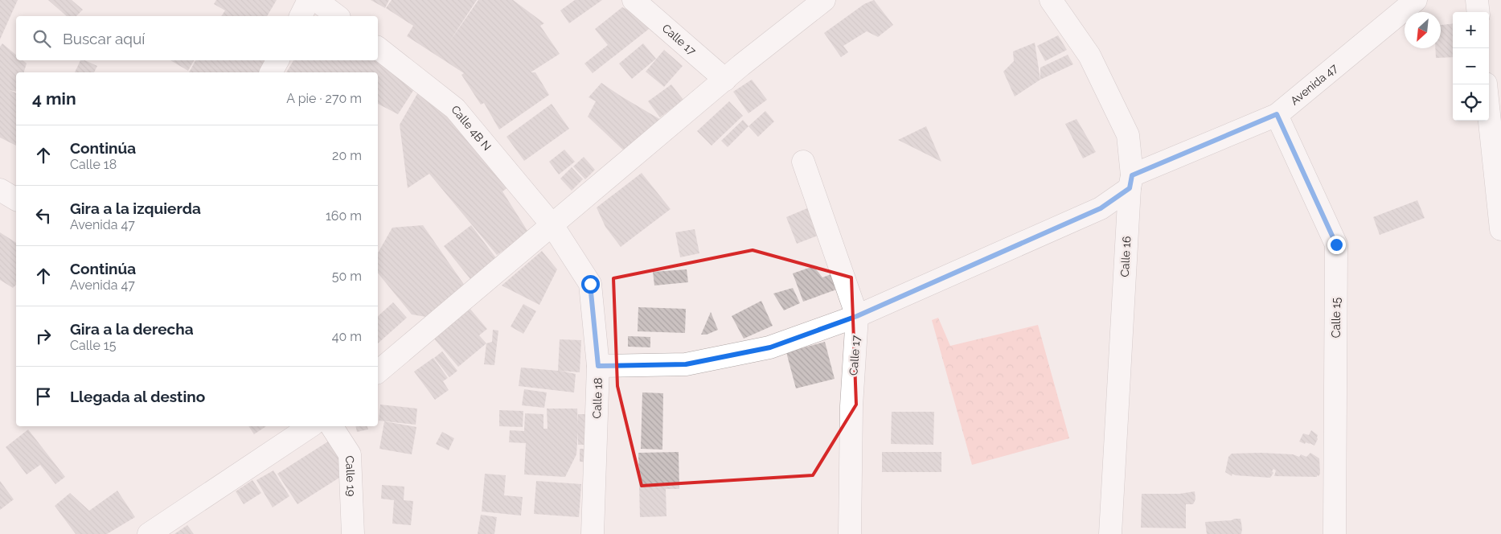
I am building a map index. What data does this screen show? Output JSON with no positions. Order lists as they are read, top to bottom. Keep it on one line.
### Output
{"streets":{"street":["Calle 17","Avenida 47","Calle 4B N","Calle 16","Calle 15","Calle 18","Calle 19"]},"crossings":[["Calle 17","Avenida 47"],["Avenida 47","Calle 16"],["Avenida 47","Calle 15"],["Avenida 47","Calle 18"],["Calle 4B N","Calle 18"]],"north":"bottom left","page":{"map_buttons":["+","−"],"search":"Buscar aquí","heading":["4 min","A pie · 270 m"],"list":[["Continúa","Calle 18","20 m"],["Gira a la izquierda","Avenida 47","160 m"],["Continúa","Avenida 47","50 m"],["Gira a la derecha","Calle 15","40 m"],"Llegada al destino"]}}
